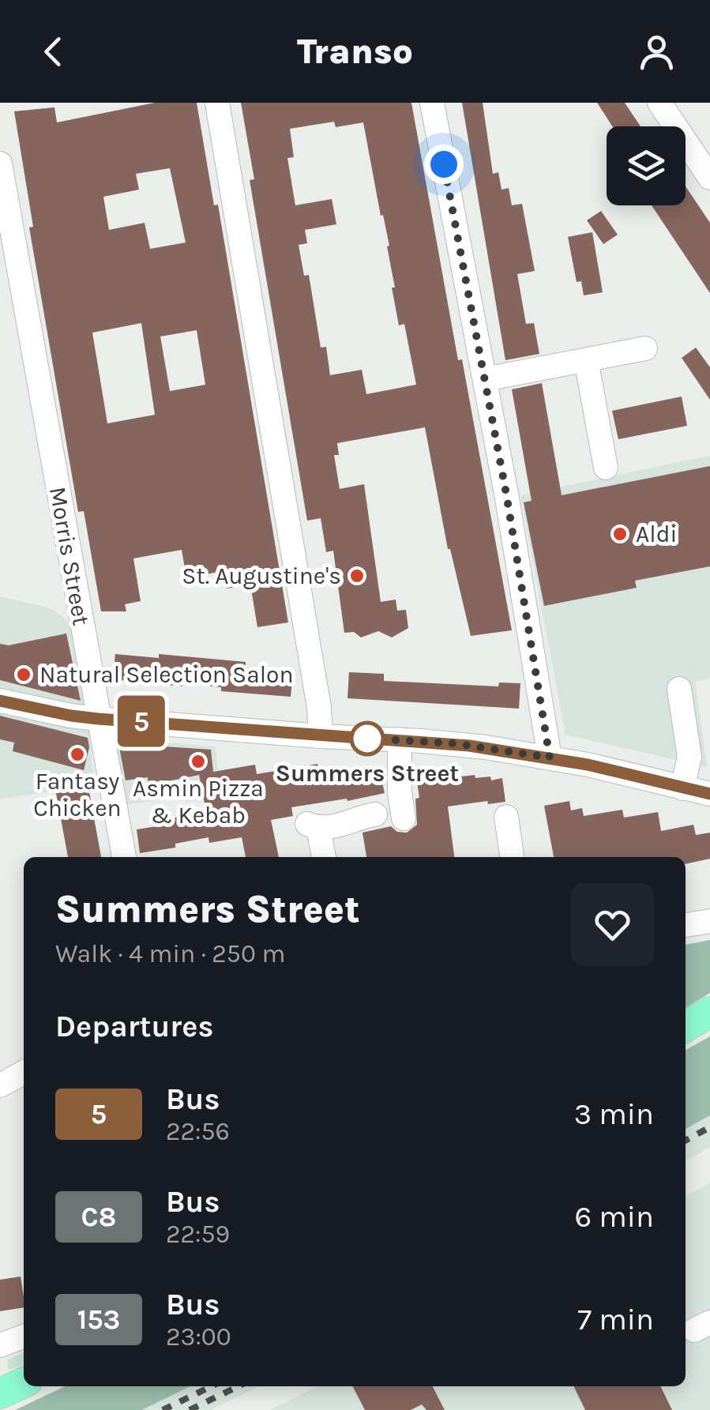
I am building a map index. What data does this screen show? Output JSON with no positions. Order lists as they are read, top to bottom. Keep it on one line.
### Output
{"streets":{"street":["Morris Street"]},"places":["Aldi","St. Augustine's","Natural Selection Salon","Summers Street","Fantasy Chicken","Asmin Pizza & Kebab"],"lines":["bus line 5"],"page":{"header":"Transo","on_map":"5","heading":[["Summers Street","Walk · 4 min · 250 m"],"Departures"],"list":[{"mark":"5","name":"Bus","note":"22:56","value":"3 min"},{"mark":"C8","name":"Bus","note":"22:59","value":"6 min"},{"mark":"153","name":"Bus","note":"23:00","value":"7 min"}]}}
